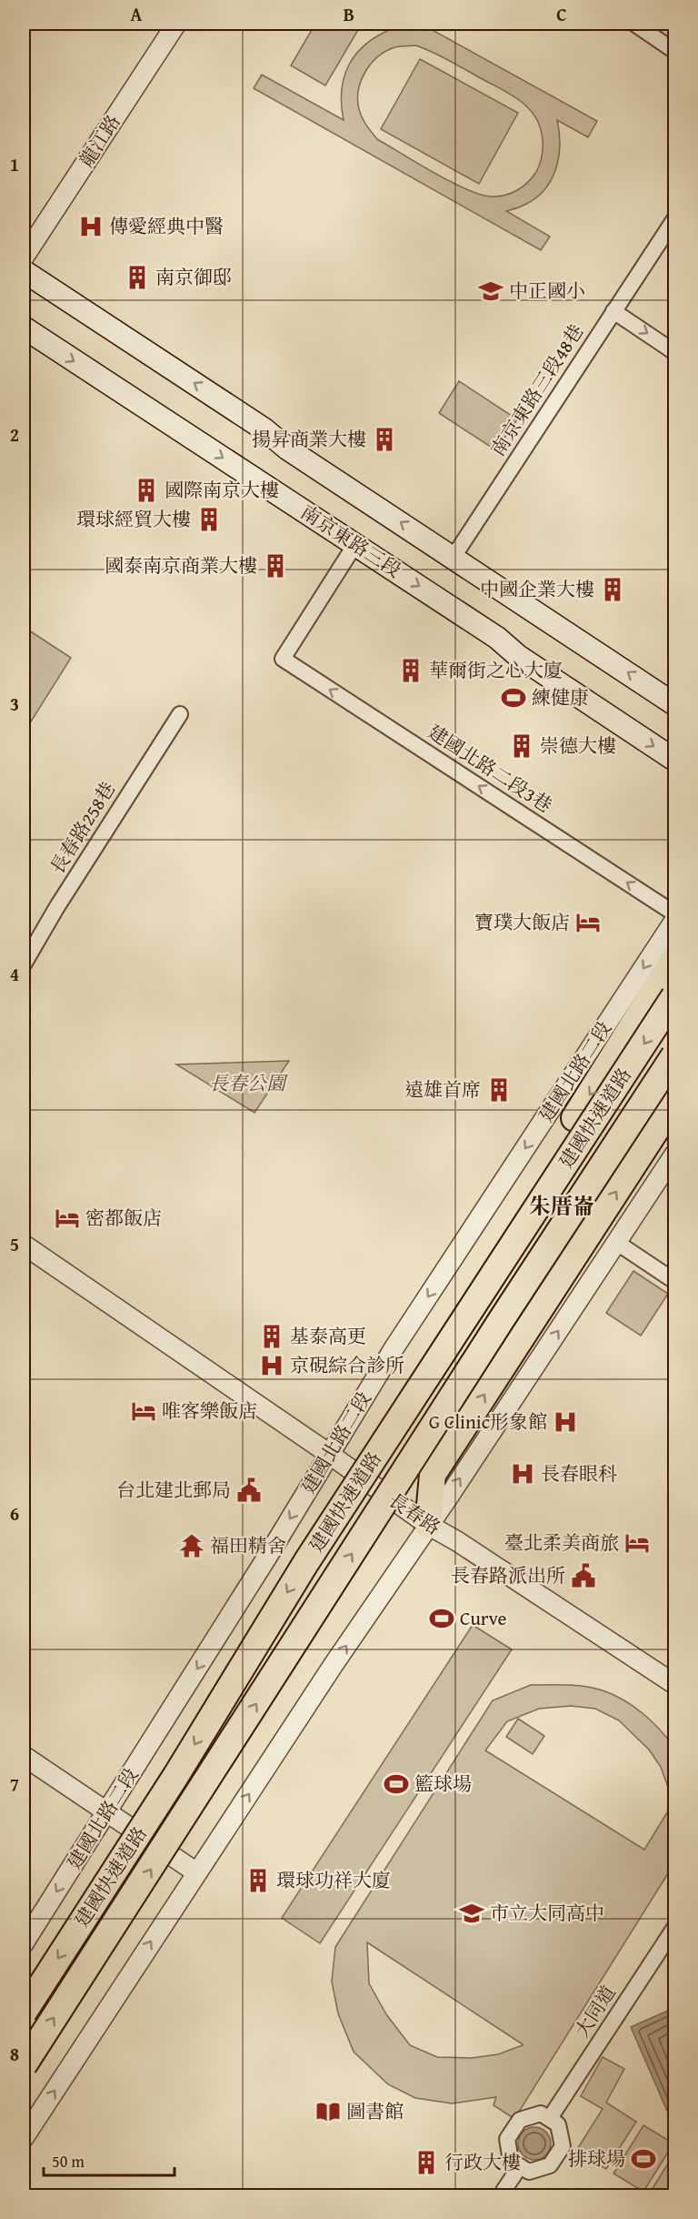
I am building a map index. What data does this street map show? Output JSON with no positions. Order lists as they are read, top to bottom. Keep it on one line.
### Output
{"streets":{"highway":["建國快速道路"],"main road":["南京東路三段"],"street":["龍江路","南京東路三段48巷","建國北路二段3巷","長春路258巷","建國北路二段","長春路","大同道"]},"crossings":[["南京東路三段","建國北路二段3巷"],["建國北路二段","長春路"]],"one_way":["建國北路二段3巷"],"districts":["朱厝崙"],"parks":["長春公園"],"places":{"hospital":["傳愛經典中醫","京硯綜合診所","G Clinic形象館","長春眼科"],"building":["南京御邸","揚昇商業大樓","國際南京大樓","環球經貿大樓","國泰南京商業大樓","中國企業大樓","華爾街之心大廈","崇德大樓","遠雄首席","基泰高更","環球功祥大廈","行政大樓"],"school or university":["中正國小","市立大同高中"],"sports":["練健康","Curve","籃球場","排球場"],"hotel":["寶璞大飯店","密都飯店","唯客樂飯店","臺北柔美商旅"],"public building":["台北建北郵局","長春路派出所"],"temple":["福田精舍"],"library":["圖書館"]},"scale_bar":"50 m","grid":{"columns":["A","B","C"],"rows":["1","2","3","4","5","6","7","8"]}}
